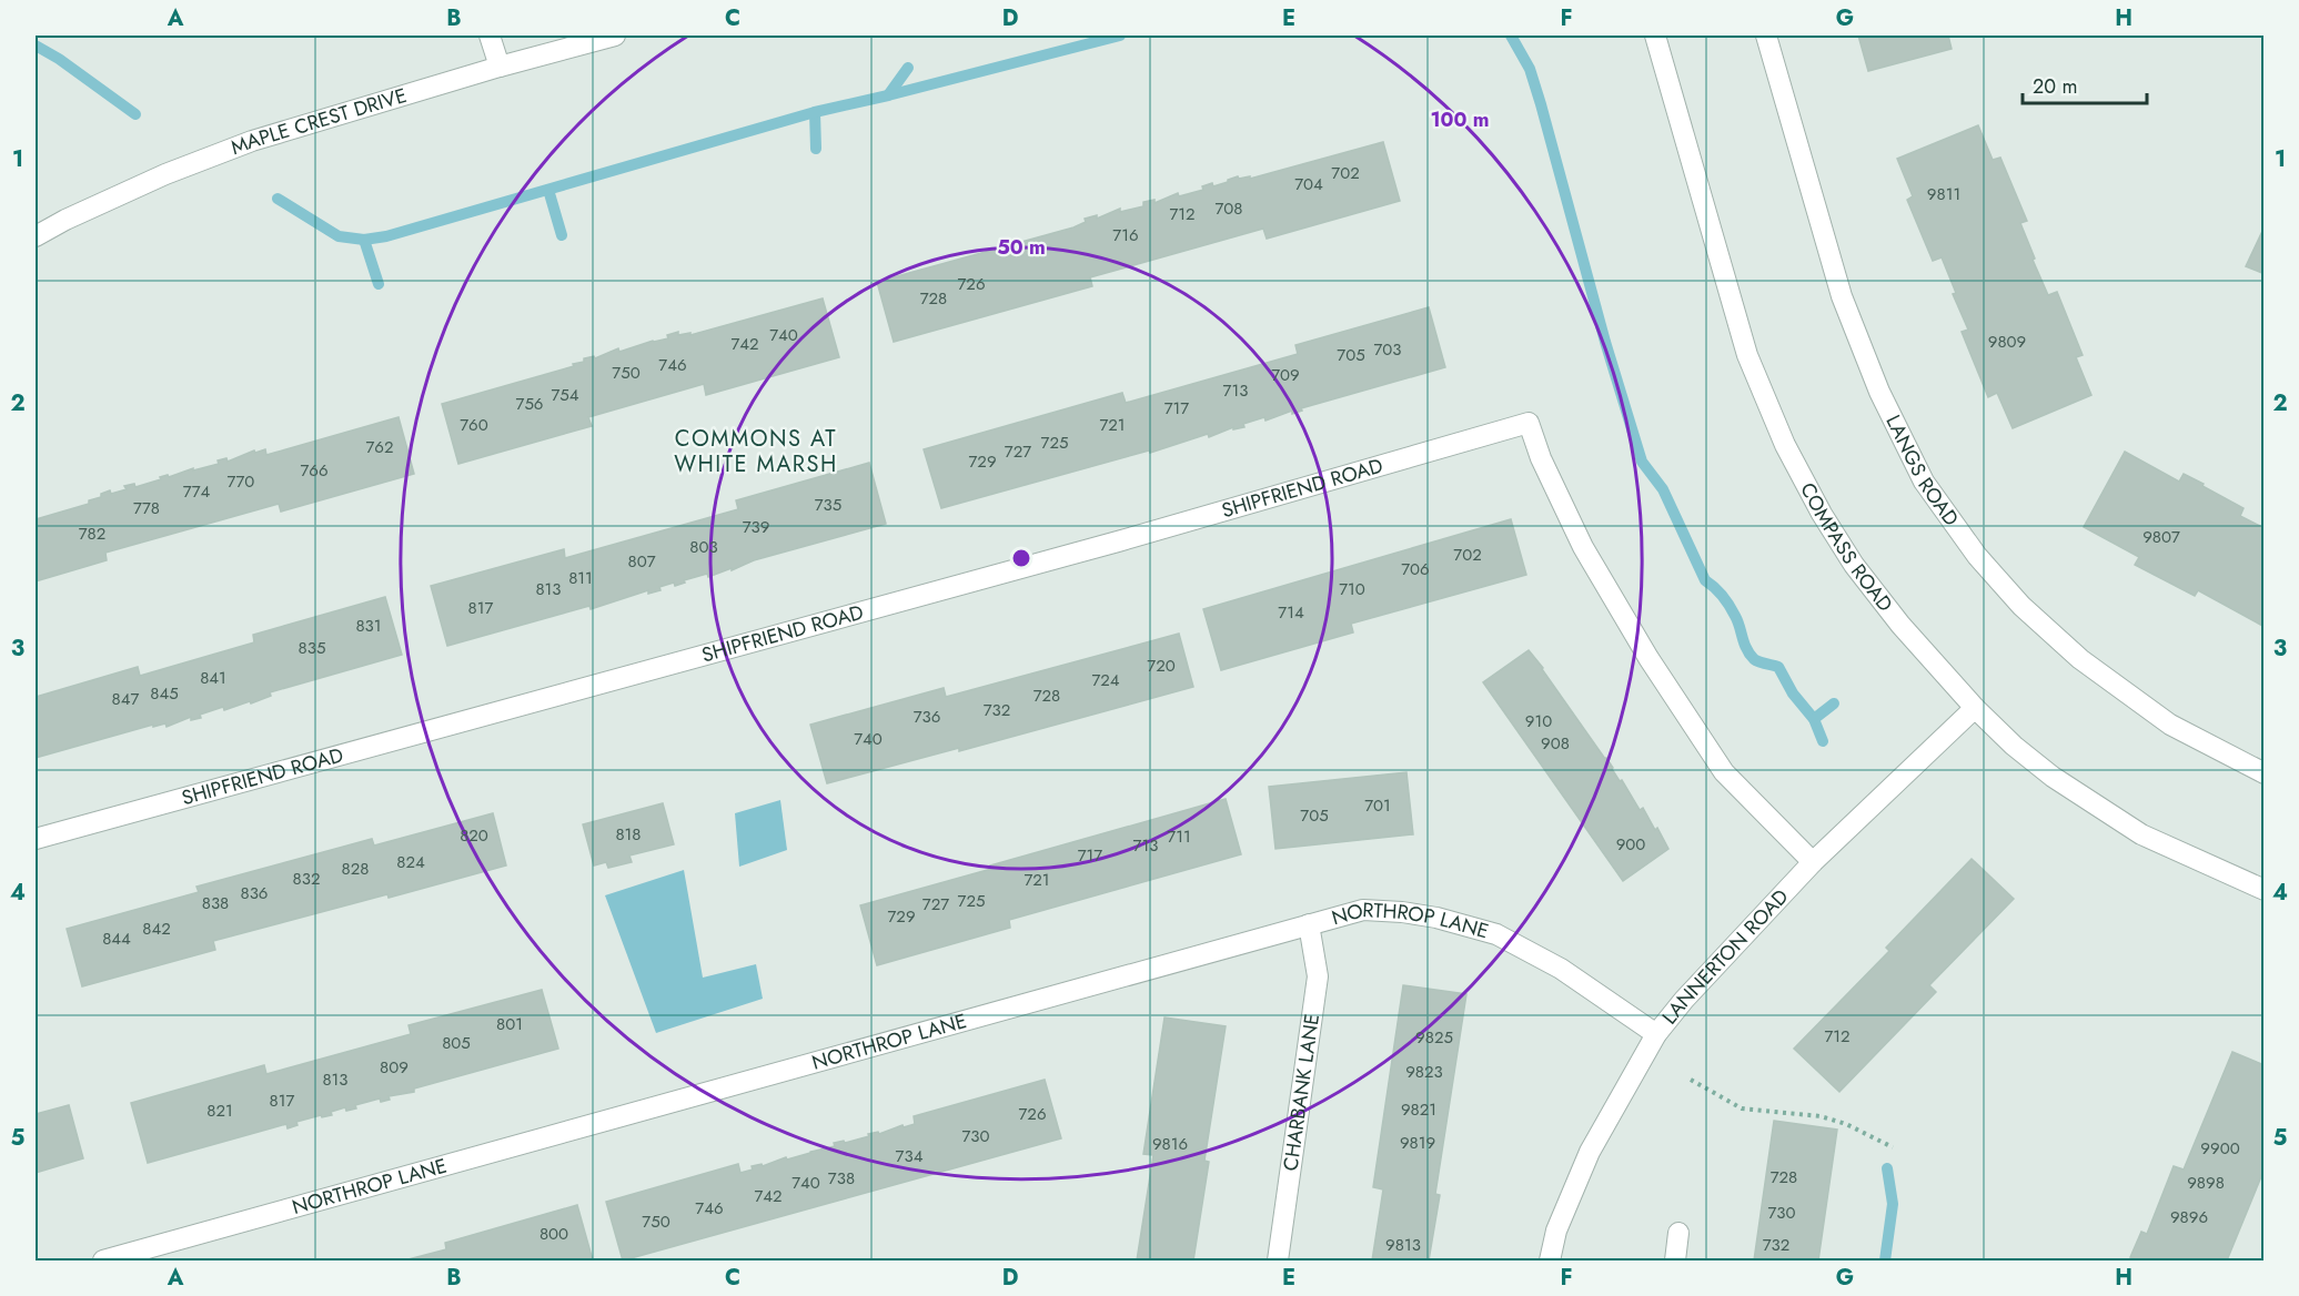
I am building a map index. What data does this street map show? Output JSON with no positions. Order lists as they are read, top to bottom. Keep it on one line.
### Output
{"streets":{"street":["MAPLE CREST DRIVE","LANGS ROAD","SHIPFRIEND ROAD","COMPASS ROAD","NORTHROP LANE","LANNERTON ROAD","CHARBANK LANE"]},"crossings":[["SHIPFRIEND ROAD","LANNERTON ROAD"],["COMPASS ROAD","LANNERTON ROAD"],["NORTHROP LANE","LANNERTON ROAD"],["NORTHROP LANE","CHARBANK LANE"]],"districts":["COMMONS AT WHITE MARSH"],"house_numbers":["702","704","9811","708","712","716","726","728","740","9809","742","703","705","746","750","709","713","754","756","717","760","721","725","762","727","729","766","770","774","735","778","739","782","9807","803","702","807","706","811","813","710","817","714","831","835","720","841","724","845","728","847","732","736","910","740","908","701","705","818","820","711","900","713","717","824","828","832","721","836","725","838","727","729","842","844","801","712","9825","805","809","9823","813","817","9821","821","726","730","9819","9816","9900","734","728","738","740","9898","742","746","730","9896","750","800","9813","732"],"scale_bar":"20 m","grid":{"columns":["A","B","C","D","E","F","G","H"],"rows":["1","2","3","4","5"]},"rings":["100 m","50 m"]}
